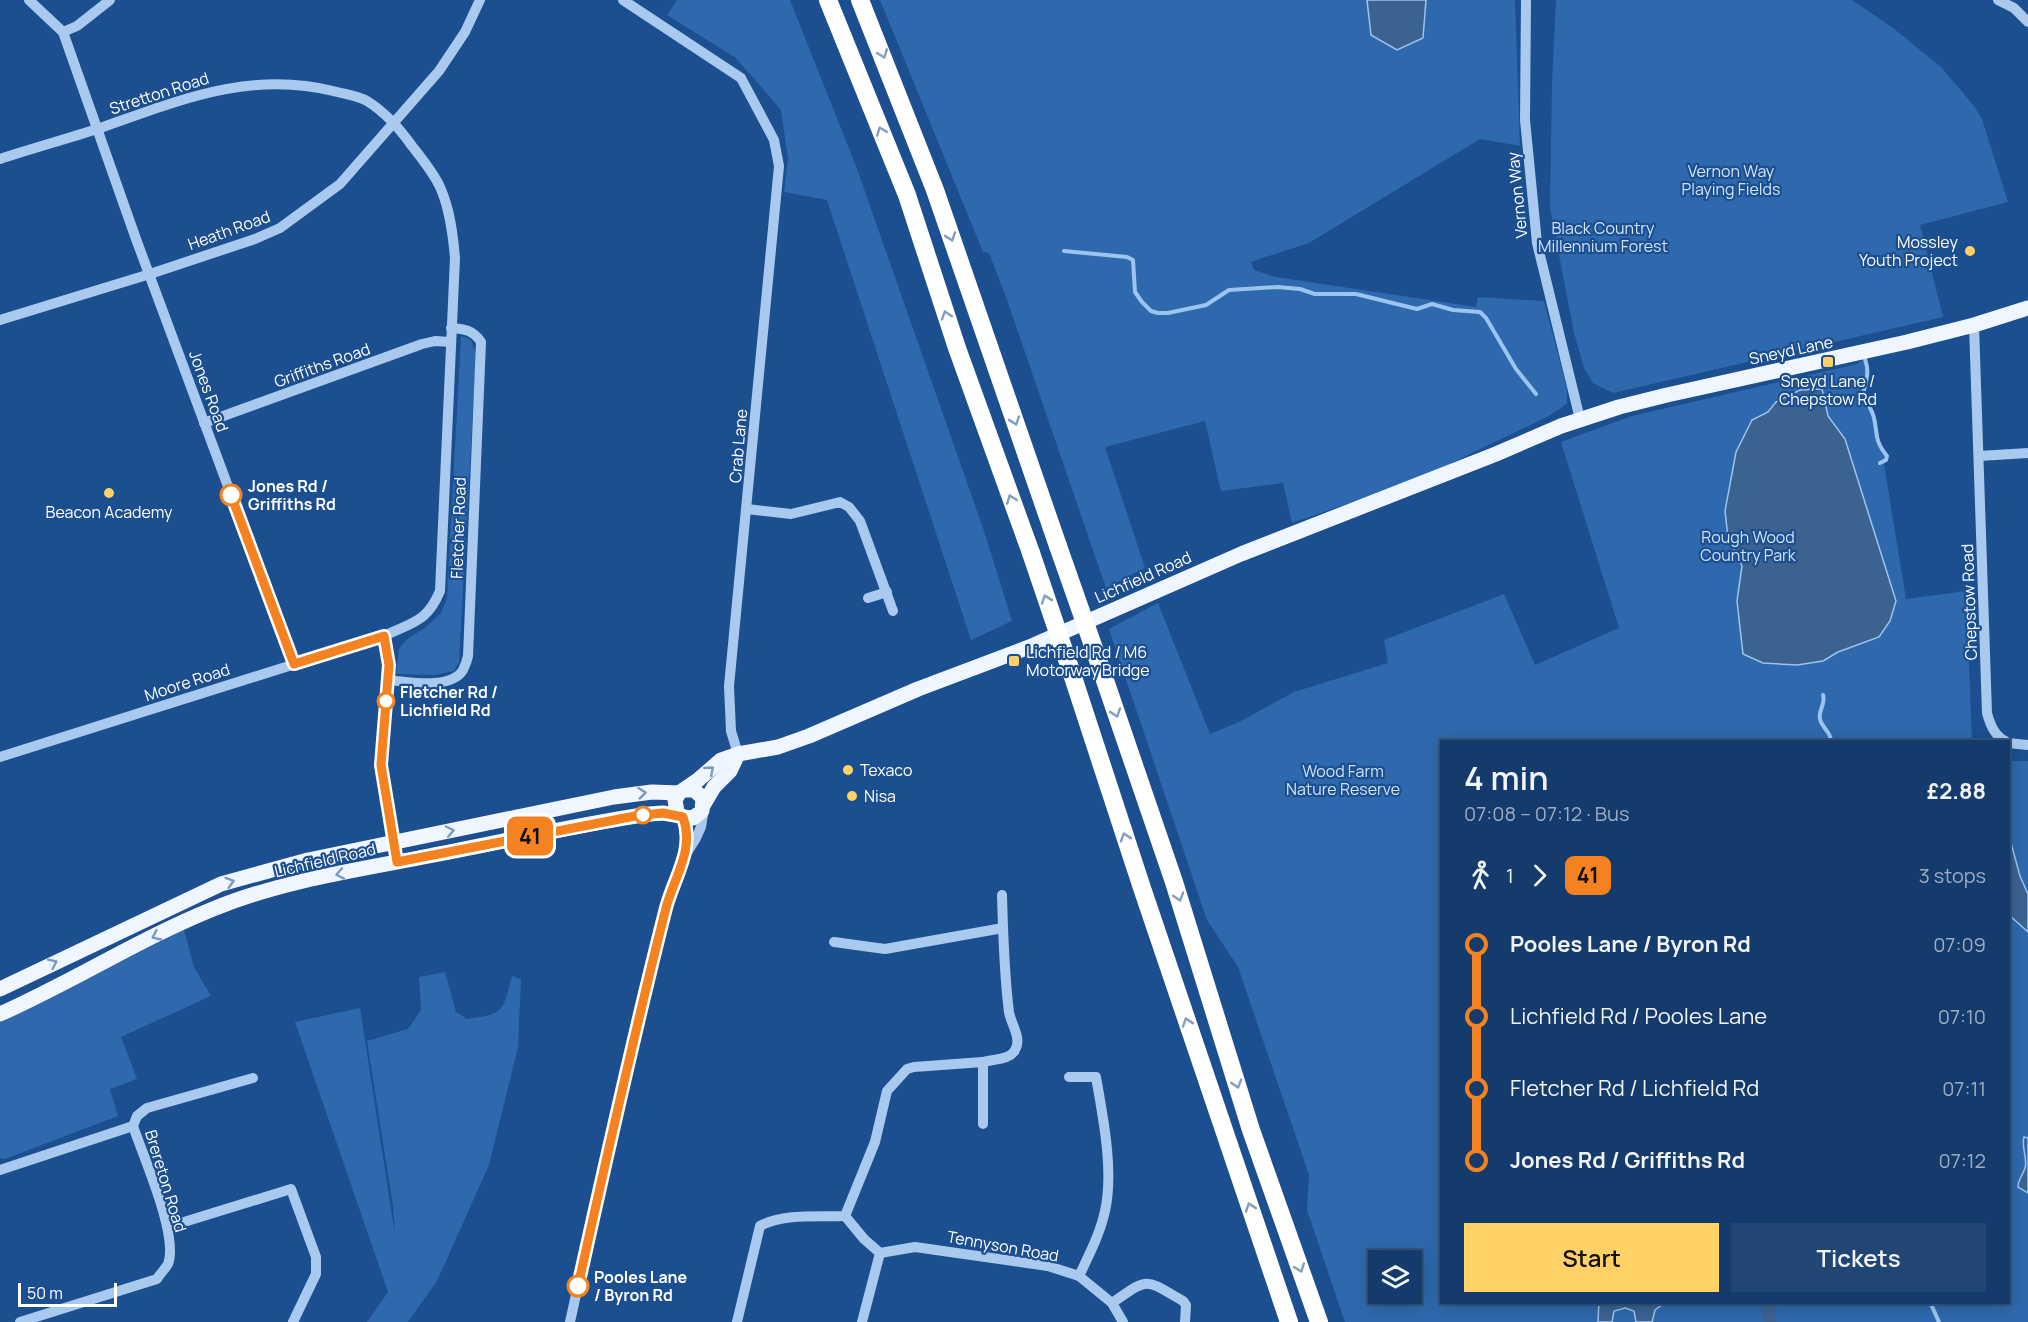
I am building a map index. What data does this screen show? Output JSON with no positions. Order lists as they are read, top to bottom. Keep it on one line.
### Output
{"streets":{"main road":["Sneyd Lane","Lichfield Road"],"street":["Stretton Road","Vernon Way","Heath Road","Griffiths Road","Jones Road","Crab Lane","Fletcher Road","Chepstow Road","Moore Road","Brereton Road","Tennyson Road"]},"crossings":[["Stretton Road","Heath Road"],["Stretton Road","Jones Road"],["Stretton Road","Fletcher Road"],["Vernon Way","Sneyd Lane"],["Heath Road","Jones Road"],["Heath Road","Fletcher Road"],["Sneyd Lane","Lichfield Road"],["Sneyd Lane","Chepstow Road"],["Griffiths Road","Jones Road"],["Griffiths Road","Fletcher Road"],["Jones Road","Moore Road"],["Crab Lane","Lichfield Road"],["Fletcher Road","Moore Road"]],"parks":["Vernon Way Playing Fields","Black Country Millennium Forest","Rough Wood Country Park","Wood Farm Nature Reserve"],"places":{"other":["Mossley Youth Project","Beacon Academy","Jones Rd / Griffiths Rd","Fletcher Rd / Lichfield Rd","Texaco","Nisa","Pooles Lane / Byron Rd"],"transit":["Sneyd Lane / Chepstow Rd","Lichfield Rd / M6 Motorway Bridge"]},"lines":["bus line 41"],"scale_bar":"50 m","page":{"on_map":"41","heading":["4 min","07:08 – 07:12 · Bus","£2.88"],"legs":["1","41","3 stops"],"list":[{"name":"Pooles Lane / Byron Rd","value":"07:09"},{"name":"Lichfield Rd / Pooles Lane","value":"07:10"},{"name":"Fletcher Rd / Lichfield Rd","value":"07:11"},{"name":"Jones Rd / Griffiths Rd","value":"07:12"}],"buttons":["Start","Tickets"],"scale":"50 m"}}
